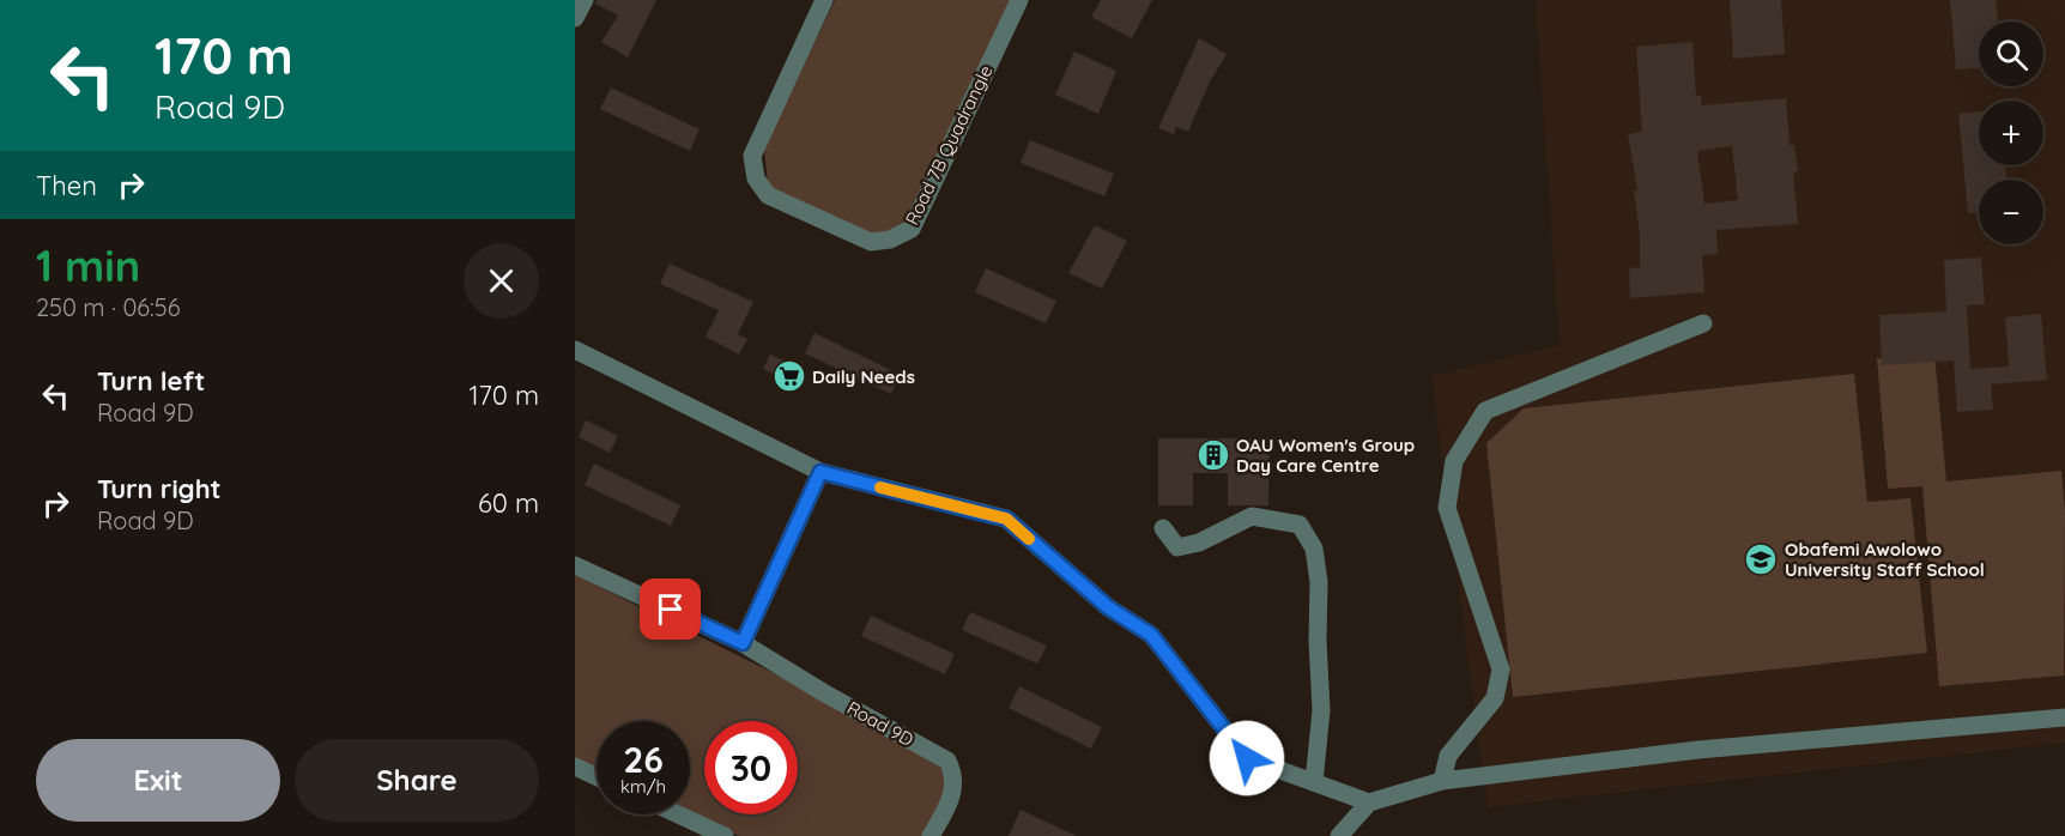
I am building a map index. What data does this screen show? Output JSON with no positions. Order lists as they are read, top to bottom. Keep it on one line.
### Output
{"streets":{"street":["Road 7B Quadrangle","Road 9D"]},"places":{"supermarket":["Daily Needs"],"building":["OAU Women's Group Day Care Centre"],"school or university":["Obafemi Awolowo University Staff School"]},"page":{"turn":["170 m","Road 9D"],"map_buttons":["+","−"],"then":"Then","heading":["1 min","250 m · 06:56"],"list":[{"name":"Turn left","note":"Road 9D","value":"170 m"},{"name":"Turn right","note":"Road 9D","value":"60 m"}],"speed":"26 km/h","limit":"30","buttons":["Exit","Share"]}}
